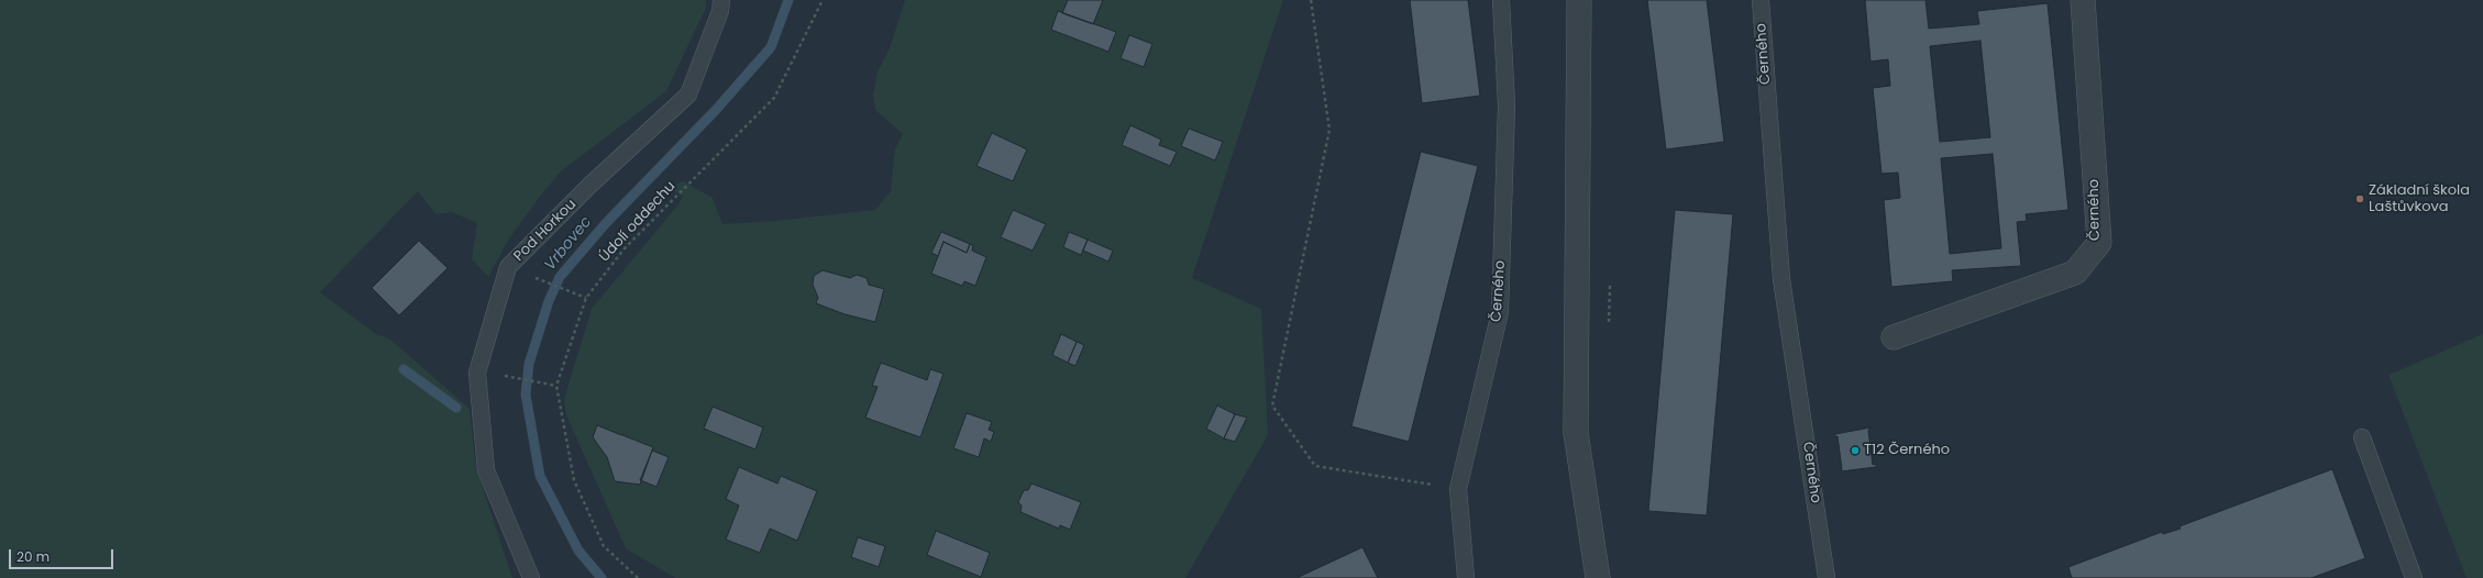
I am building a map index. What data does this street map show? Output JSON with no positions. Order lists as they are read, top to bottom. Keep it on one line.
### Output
{"streets":{"street":["Černého"],"lane":["Pod Horkou"],"path":["Údolí oddechu"]},"water":["Vrbovec"],"places":["Základní škola Laštůvkova","T12 Černého"],"scale_bar":"20 m"}
